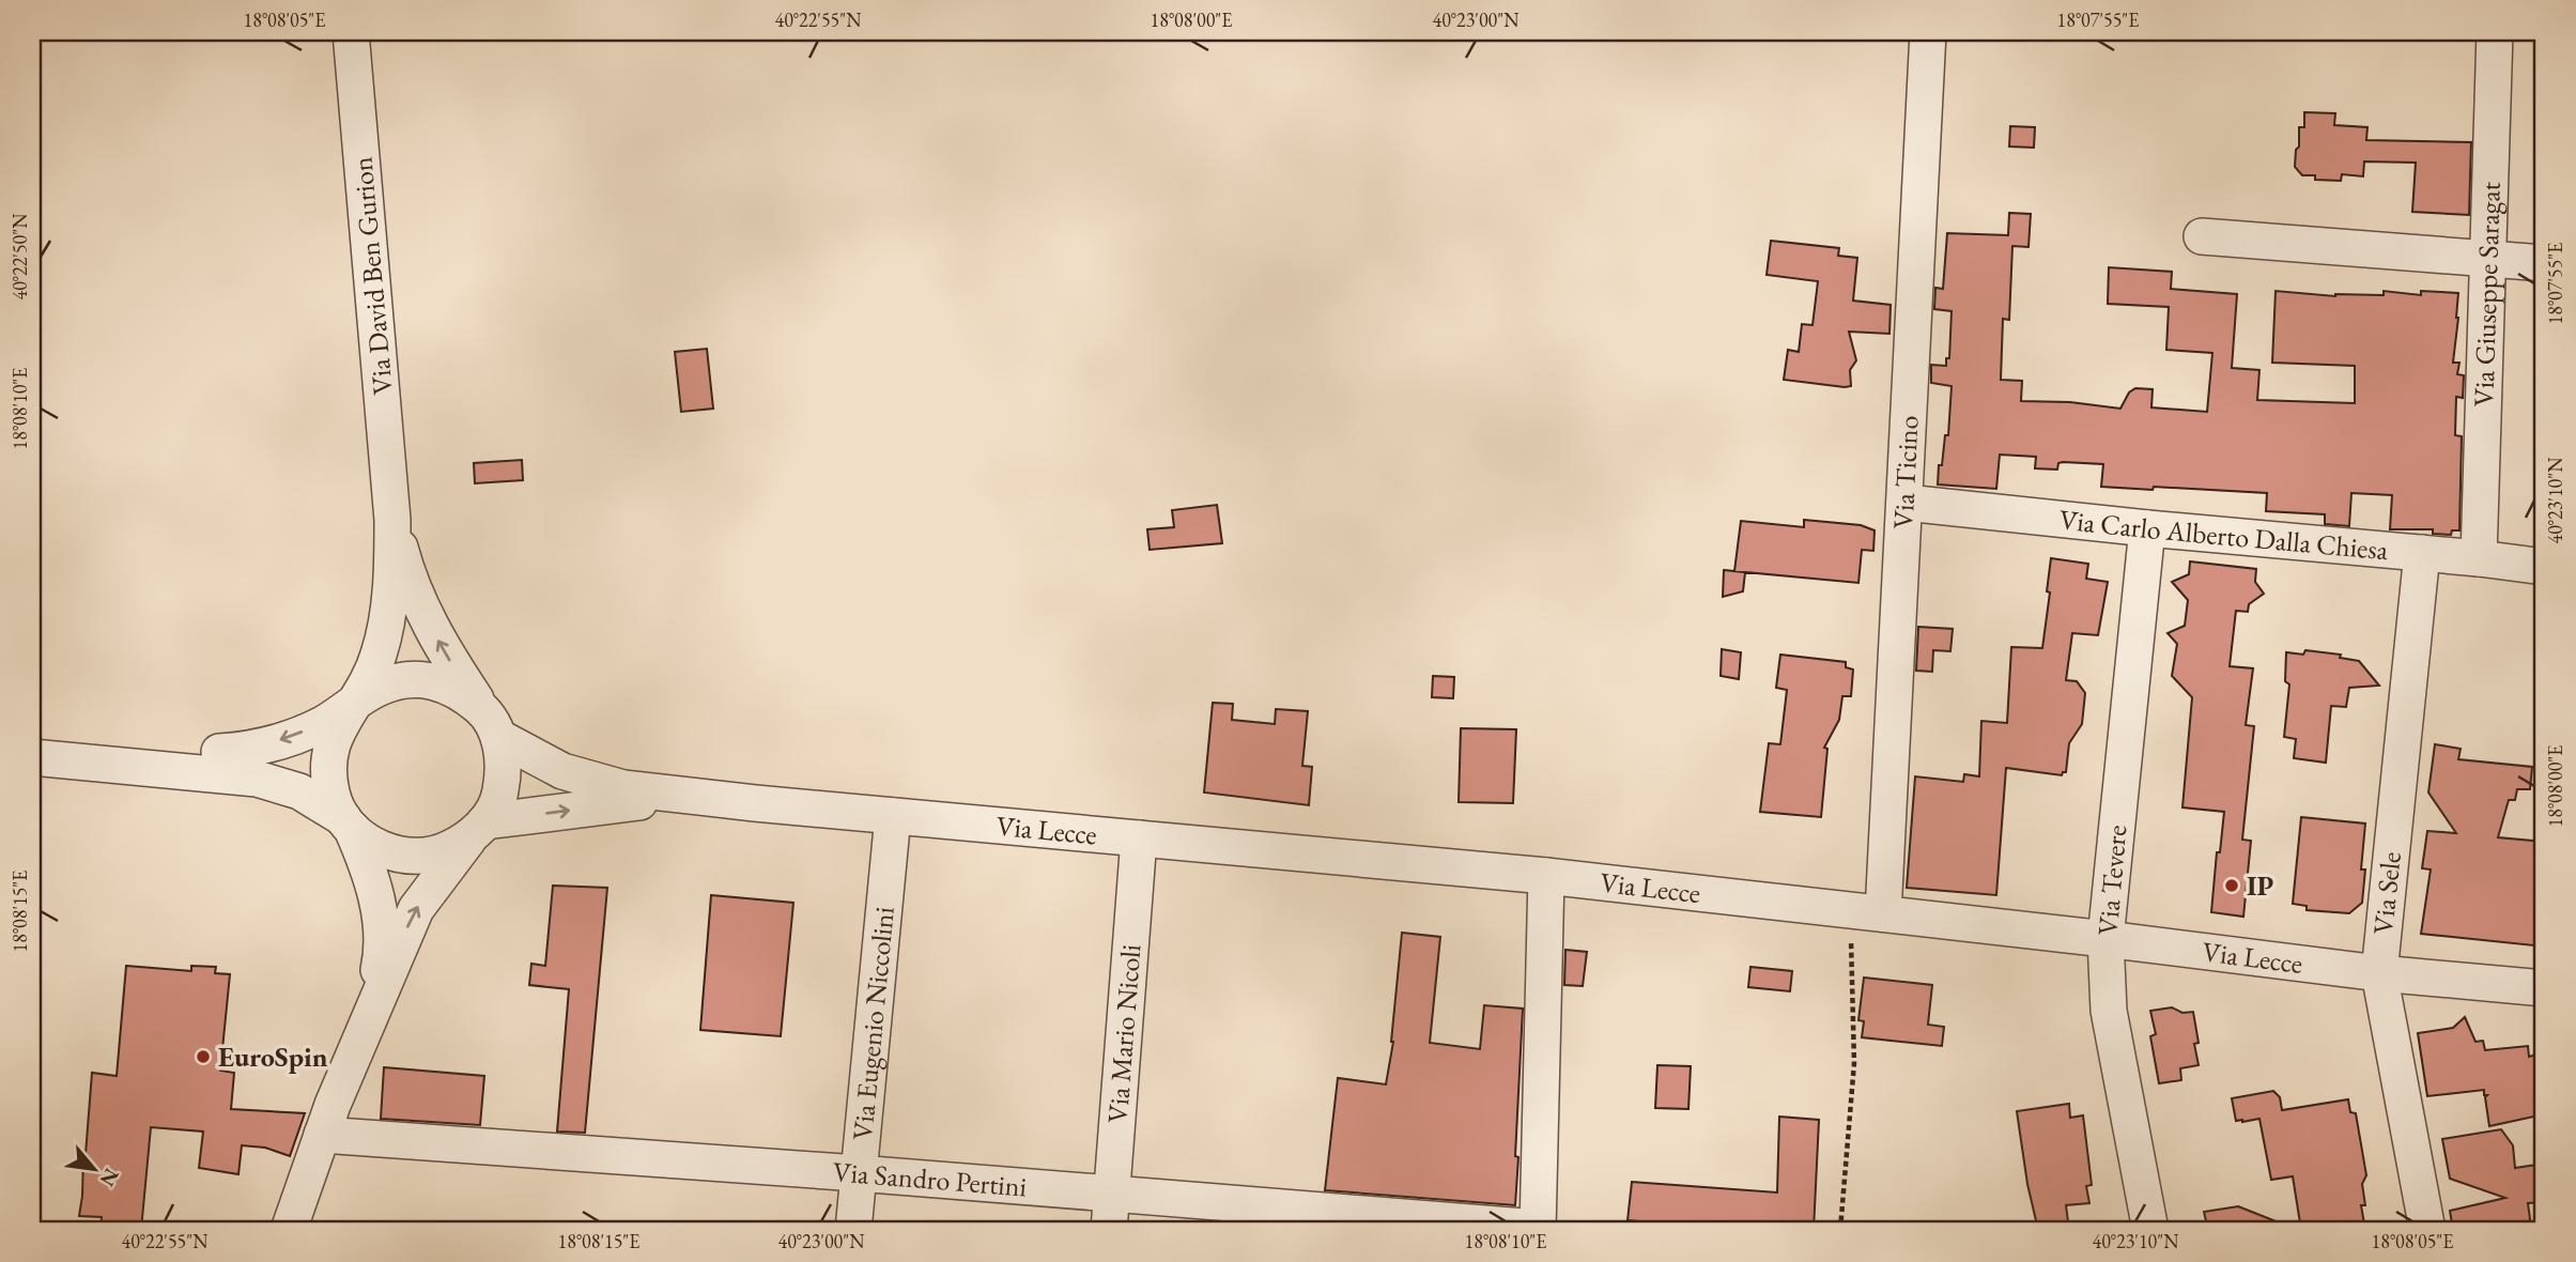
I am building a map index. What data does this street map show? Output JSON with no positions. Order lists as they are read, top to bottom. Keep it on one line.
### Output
{"streets":{"street":["Via David Ben Gurion","Via Giuseppe Saragat","Via Ticino","Via Carlo Alberto Dalla Chiesa","Via Lecce","Via Tevere","Via Sele","Via Eugenio Niccolini","Via Mario Nicoli","Via Sandro Pertini"]},"crossings":[["Via David Ben Gurion","Via Lecce"],["Via Giuseppe Saragat","Via Carlo Alberto Dalla Chiesa"],["Via Ticino","Via Carlo Alberto Dalla Chiesa"],["Via Ticino","Via Lecce"],["Via Carlo Alberto Dalla Chiesa","Via Tevere"],["Via Carlo Alberto Dalla Chiesa","Via Sele"],["Via Lecce","Via Tevere"],["Via Lecce","Via Sele"],["Via Lecce","Via Eugenio Niccolini"],["Via Lecce","Via Mario Nicoli"],["Via Eugenio Niccolini","Via Sandro Pertini"],["Via Mario Nicoli","Via Sandro Pertini"]],"places":["IP","EuroSpin"],"north":"bottom right","coordinates":["18°08'05\"E","40°22'55\"N","18°08'00\"E","40°23'00\"N","18°07'55\"E","40°22'50\"N","18°08'10\"E","40°23'10\"N","18°08'15\"E"]}
